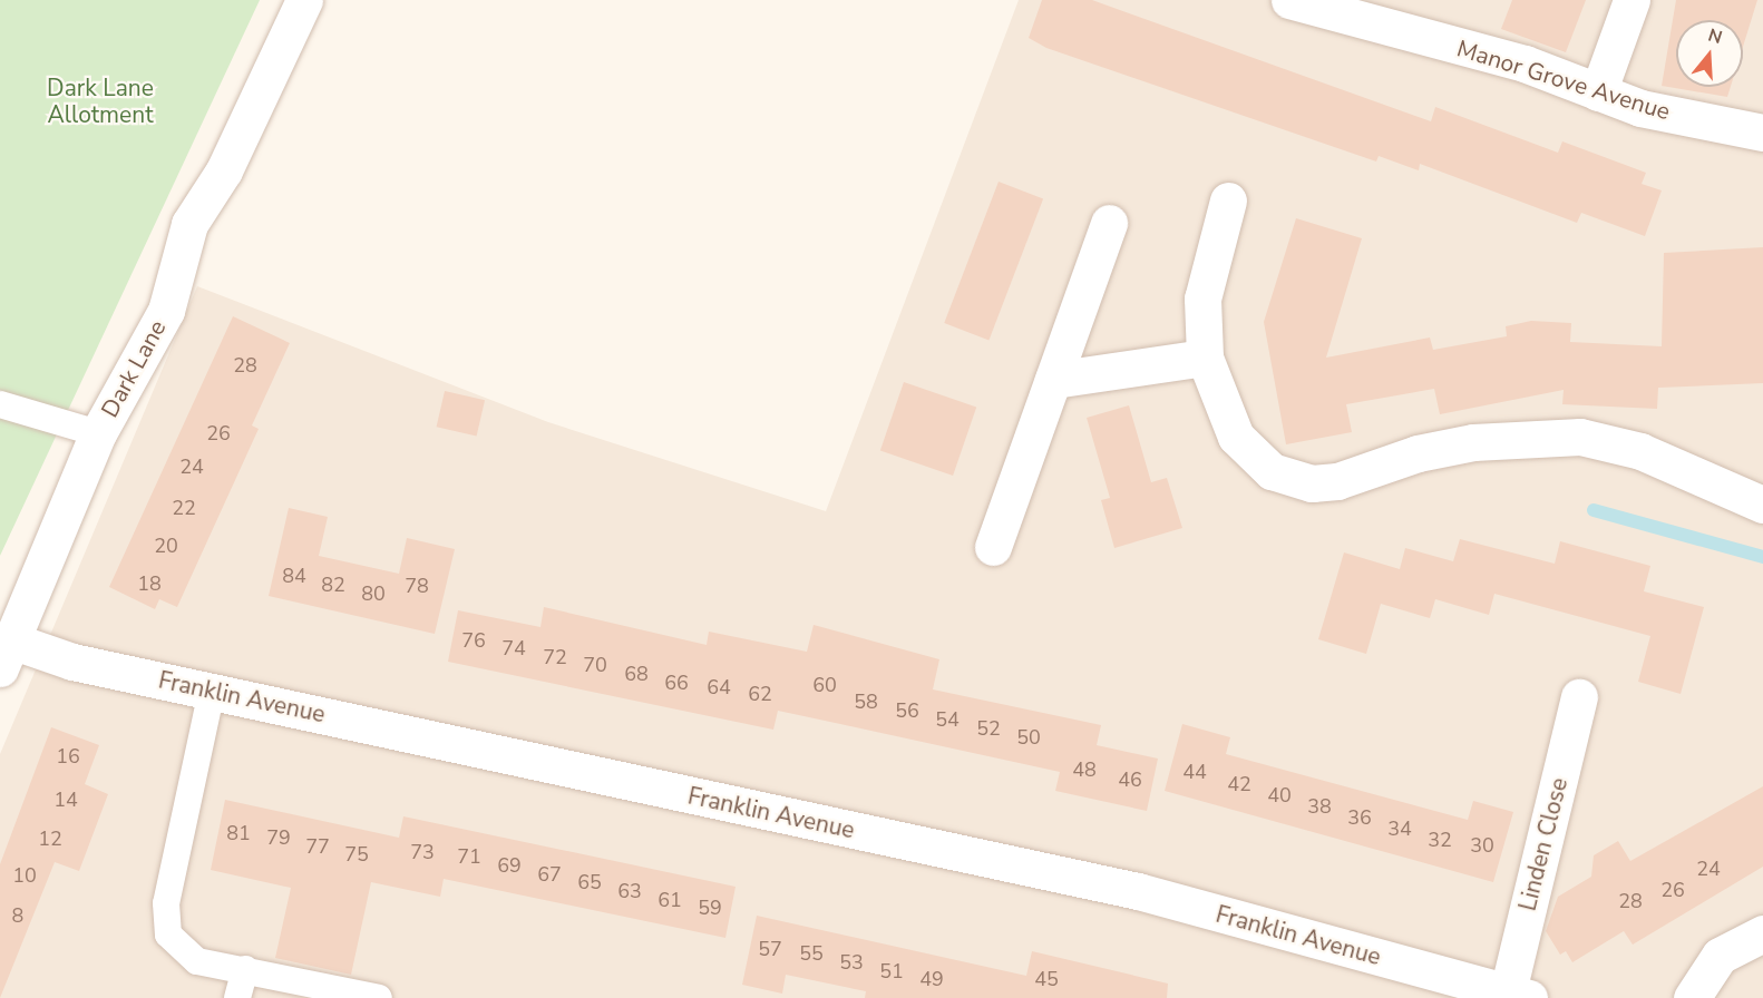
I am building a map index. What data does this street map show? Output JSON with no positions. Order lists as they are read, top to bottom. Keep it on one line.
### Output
{"streets":{"street":["Manor Grove Avenue","Dark Lane","Franklin Avenue","Linden Close"]},"crossings":[["Dark Lane","Franklin Avenue"],["Franklin Avenue","Linden Close"]],"parks":["Dark Lane Allotment"],"house_numbers":["28","26","24","22","20","84","18","82","78","80","76","74","72","70","68","66","60","64","62","58","56","54","52","50","16","48","44","46","42","40","14","38","36","34","81","79","12","32","30","77","73","75","71","69","24","67","10","65","26","63","61","28","59","8","57","55","53","51","49","45"],"north":"top"}
